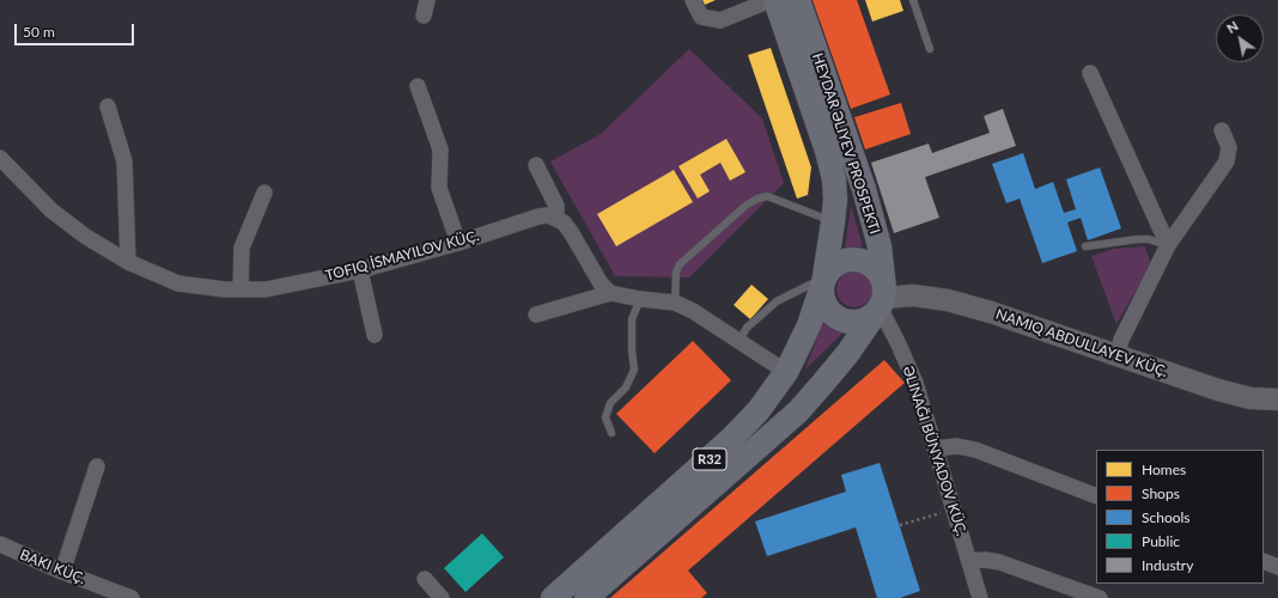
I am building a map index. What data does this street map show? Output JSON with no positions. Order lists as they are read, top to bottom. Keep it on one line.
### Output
{"streets":{"main road":["HEYDAR ƏLIYEV PROSPEKTI","R32"],"street":["NAMIQ ABDULLAYEV KÜÇ."]},"crossings":[["HEYDAR ƏLIYEV PROSPEKTI","NAMIQ ABDULLAYEV KÜÇ."],["HEYDAR ƏLIYEV PROSPEKTI","R32"],["NAMIQ ABDULLAYEV KÜÇ.","R32"]],"legend":["Homes","Shops","Schools","Public","Industry"],"scale_bar":"50 m","north":"top left"}
